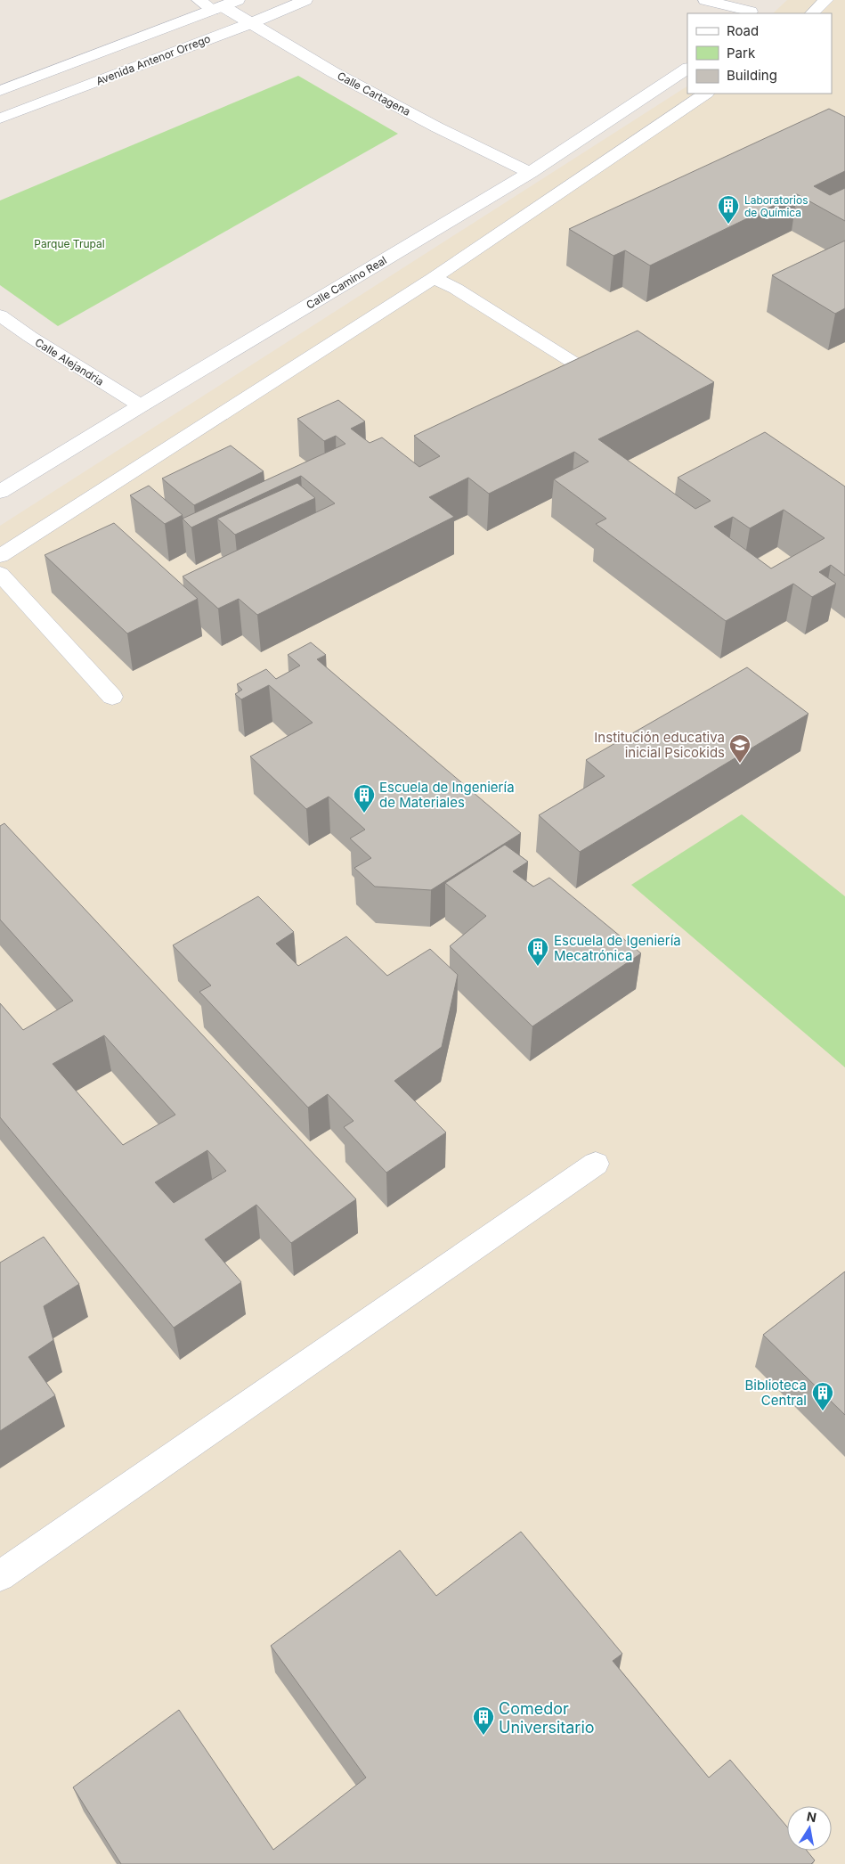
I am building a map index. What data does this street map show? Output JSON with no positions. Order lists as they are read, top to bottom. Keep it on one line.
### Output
{"streets":{"street":["Avenida Antenor Orrego","Calle Cartagena","Calle Camino Real","Calle Alejandria"]},"crossings":[["Avenida Antenor Orrego","Calle Cartagena"],["Calle Cartagena","Calle Camino Real"],["Calle Camino Real","Calle Alejandria"]],"parks":["Parque Trupal"],"places":{"building":["Laboratorios de Química","Escuela de Ingeniería de Materiales","Escuela de Igeniería Mecatrónica","Biblioteca Central","Comedor Universitario"],"school or university":["Institución educativa inicial Psicokids"]},"legend":["Road","Park","Building"],"north":"top"}
